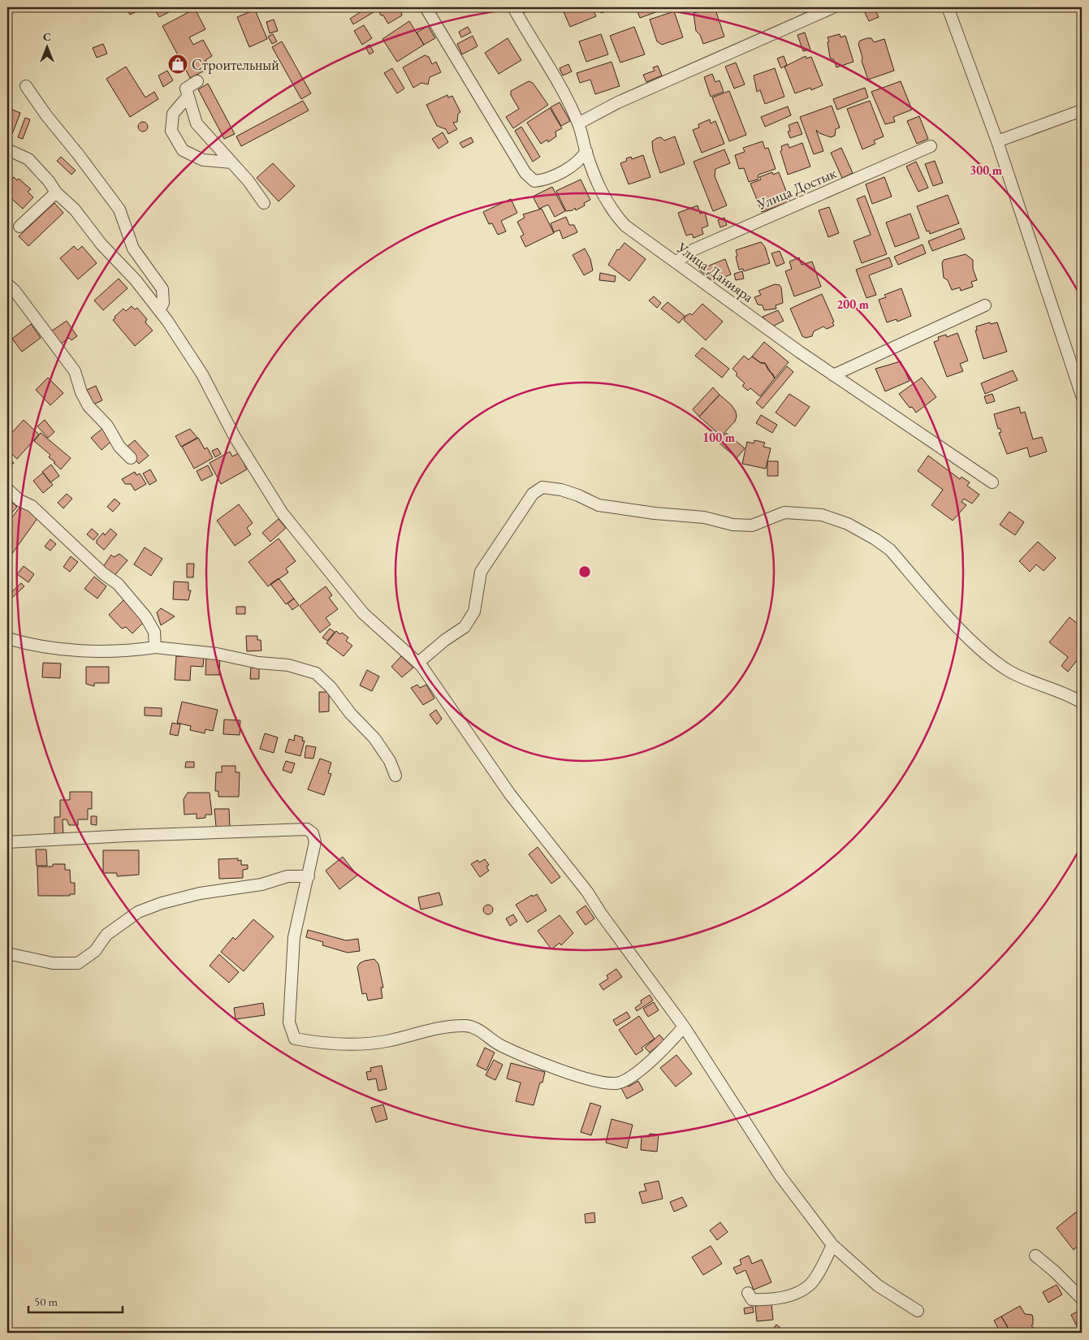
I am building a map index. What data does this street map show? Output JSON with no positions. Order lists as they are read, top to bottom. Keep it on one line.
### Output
{"streets":{"street":["Улица Достык","Улица Данияра"]},"crossings":[["Улица Достык","Улица Данияра"]],"places":{"shop":["Строительный"]},"scale_bar":"50 m","north":"top","rings":["300 m","200 m","100 m"]}
